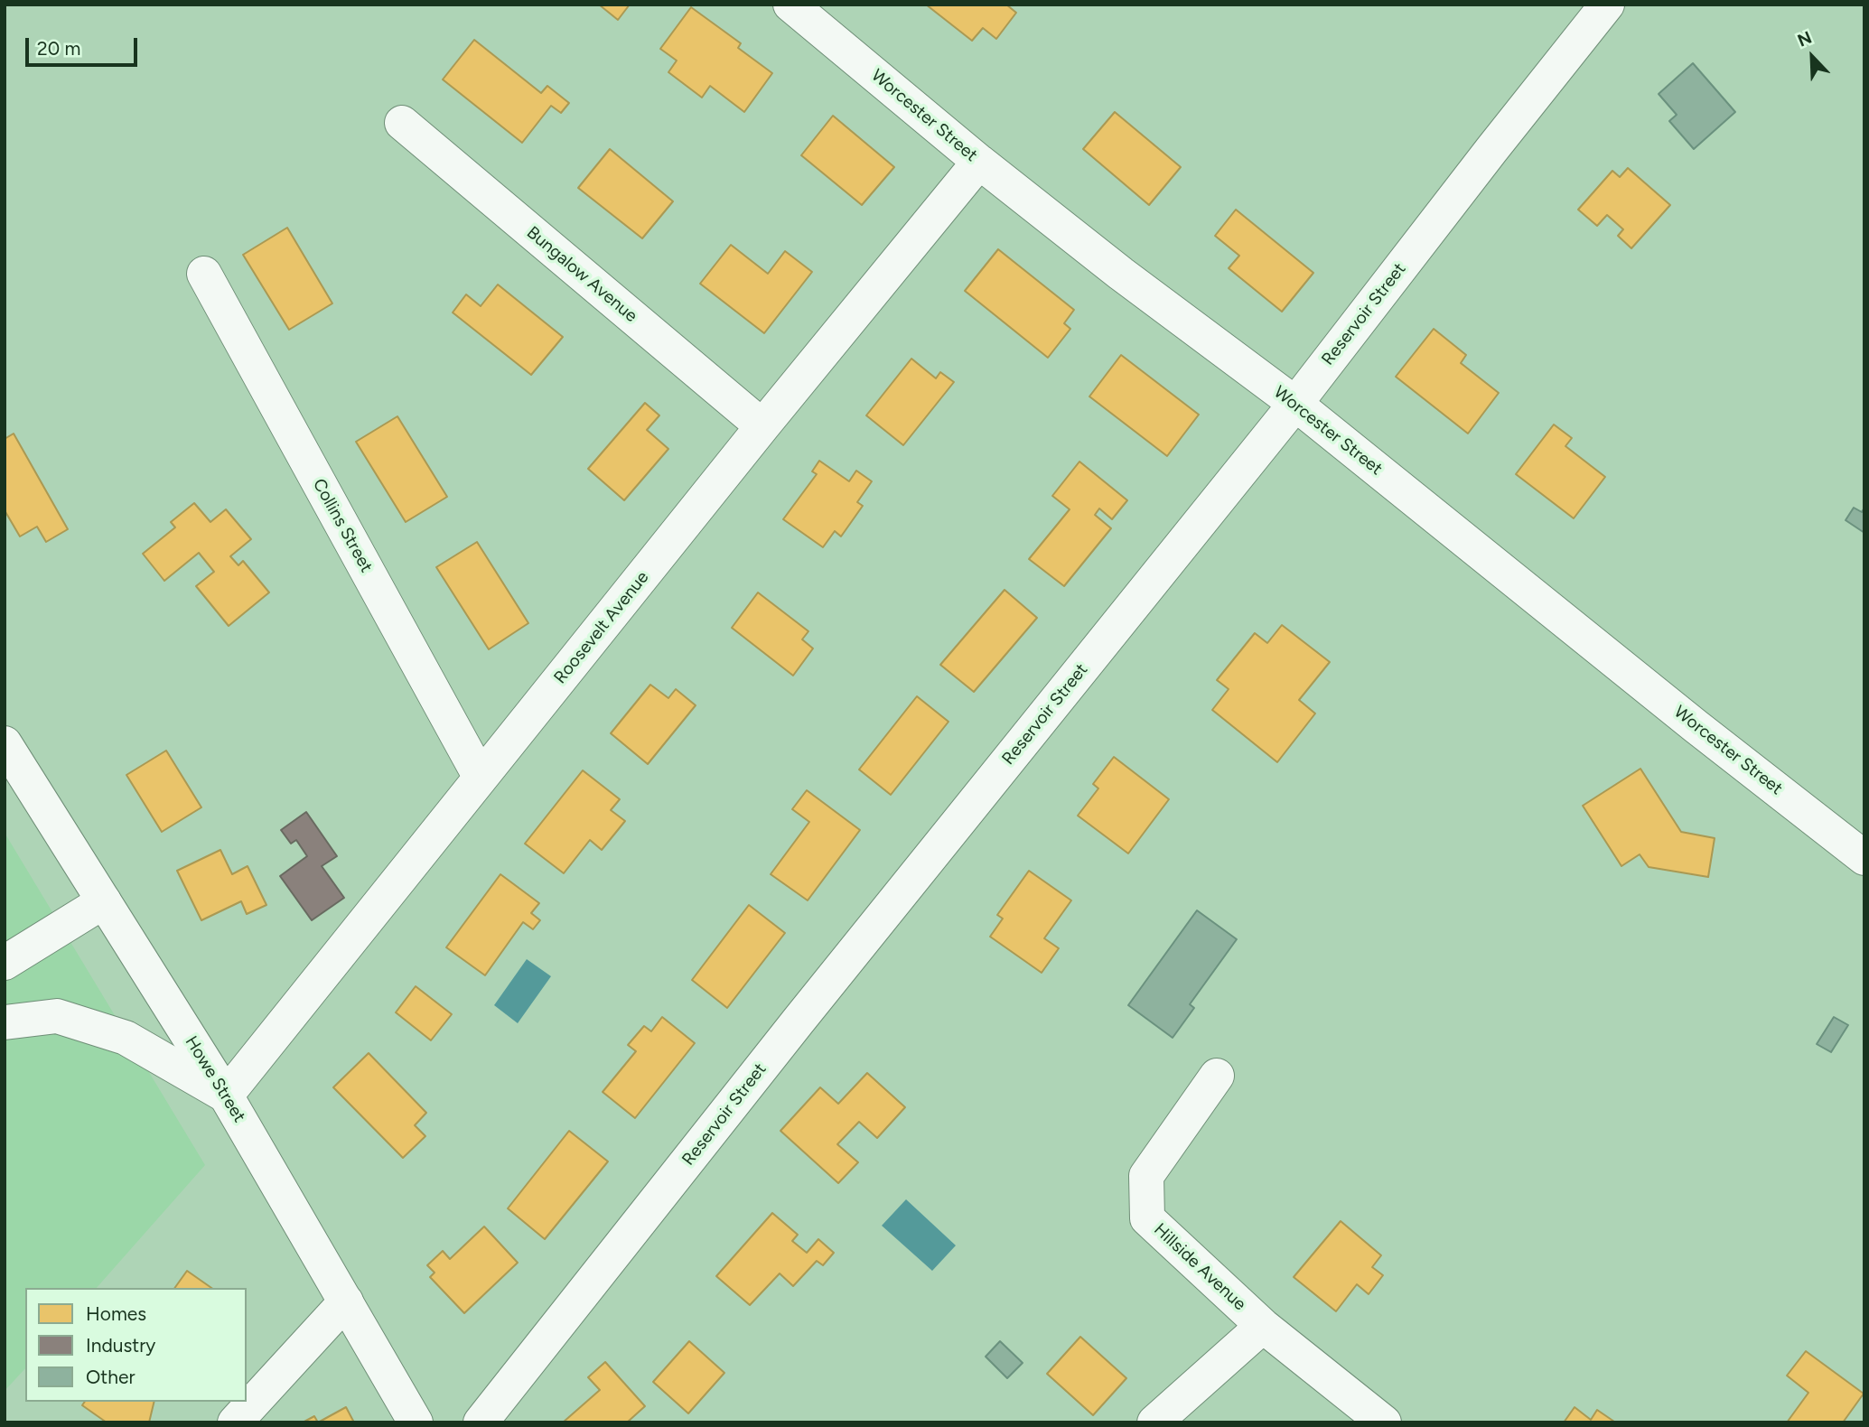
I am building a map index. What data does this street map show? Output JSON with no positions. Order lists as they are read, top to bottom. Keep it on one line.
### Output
{"streets":{"street":["Worcester Street","Bungalow Avenue","Reservoir Street","Collins Street","Roosevelt Avenue","Howe Street","Hillside Avenue"]},"crossings":[["Worcester Street","Reservoir Street"],["Worcester Street","Roosevelt Avenue"],["Bungalow Avenue","Roosevelt Avenue"],["Collins Street","Roosevelt Avenue"],["Roosevelt Avenue","Howe Street"]],"legend":["Homes","Industry","Other"],"scale_bar":"20 m","north":"top left"}
